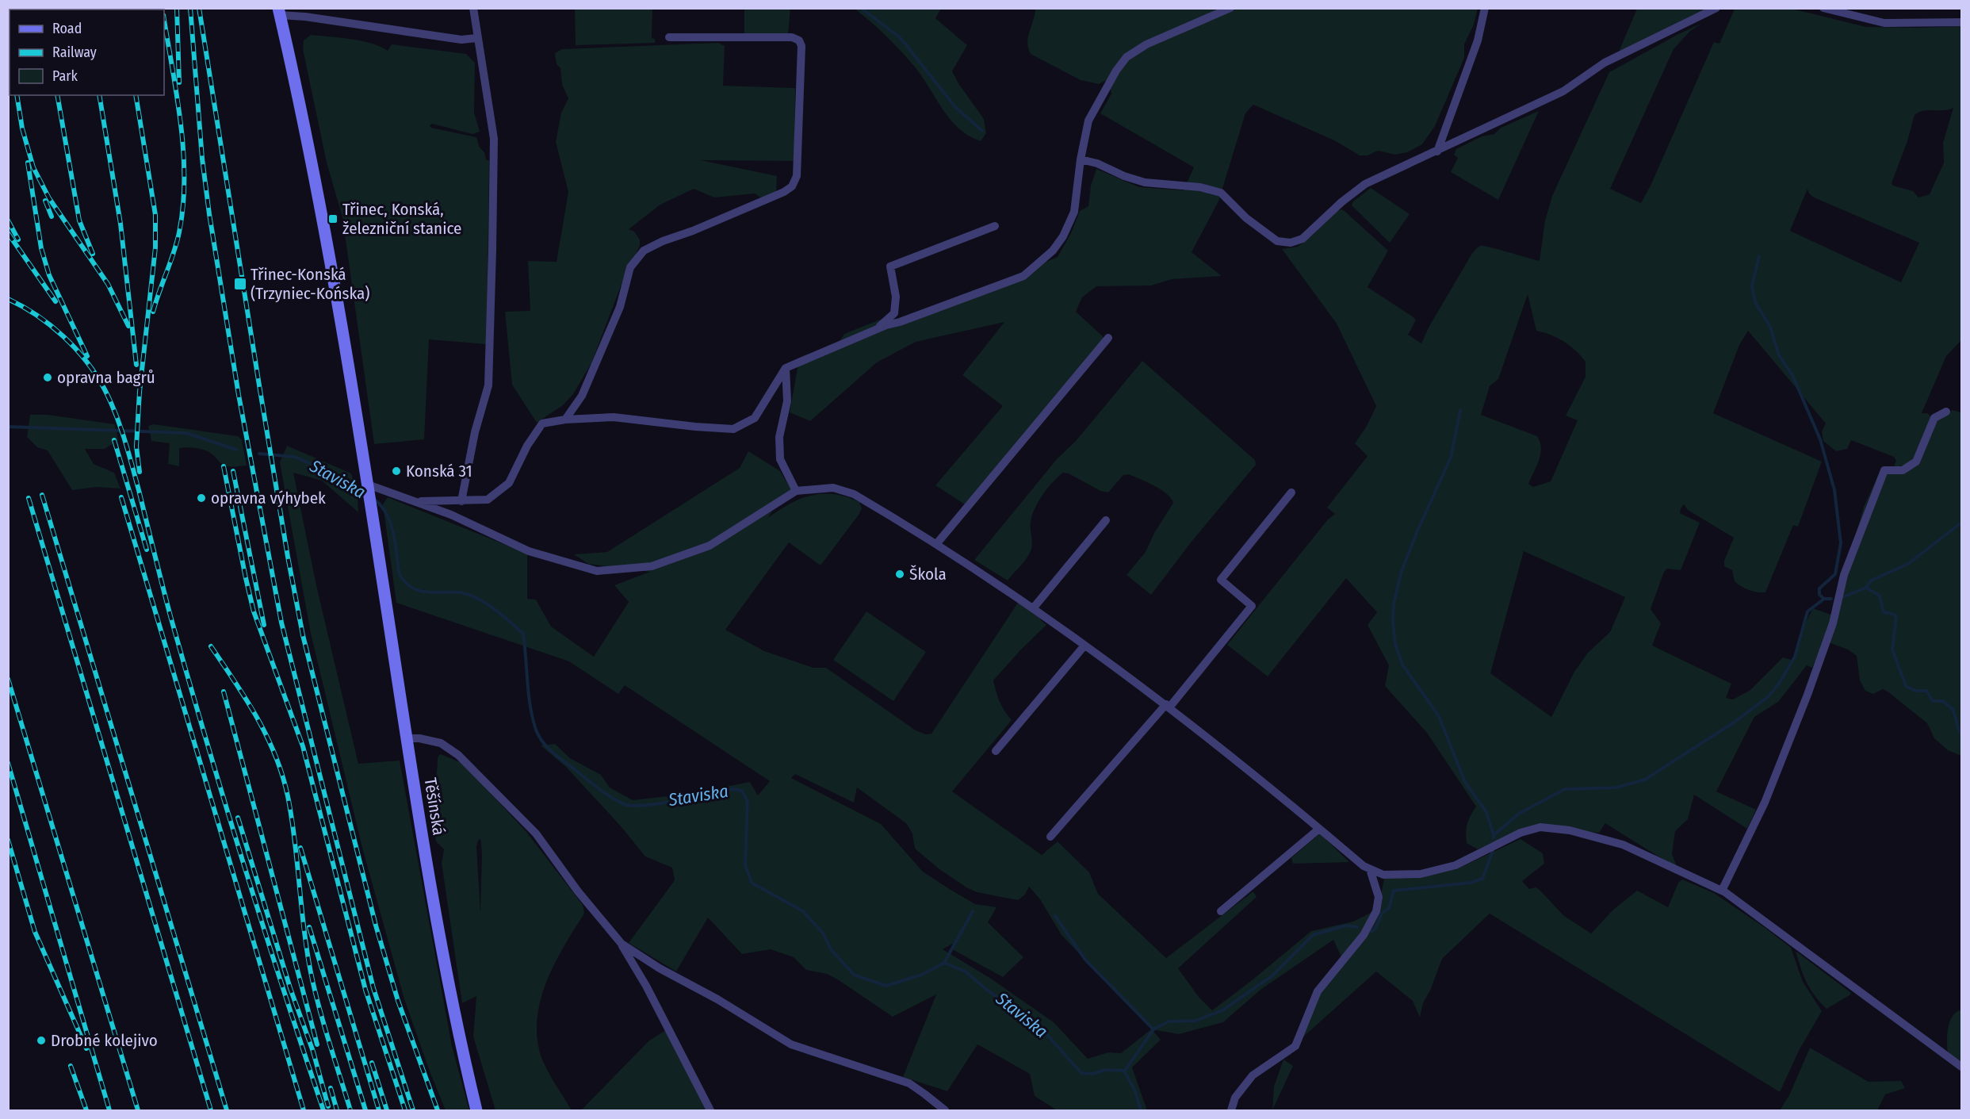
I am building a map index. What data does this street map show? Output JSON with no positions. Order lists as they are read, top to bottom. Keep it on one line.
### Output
{"streets":{"main road":["Těšínská"]},"water":["Staviska"],"places":{"transit":["Třinec, Konská, železniční stanice","Třinec-Konská (Trzyniec-Końska)"],"other":["opravna bagrů","Konská 31","opravna výhybek","Škola","Drobné kolejivo"]},"legend":["Road","Railway","Park"]}
